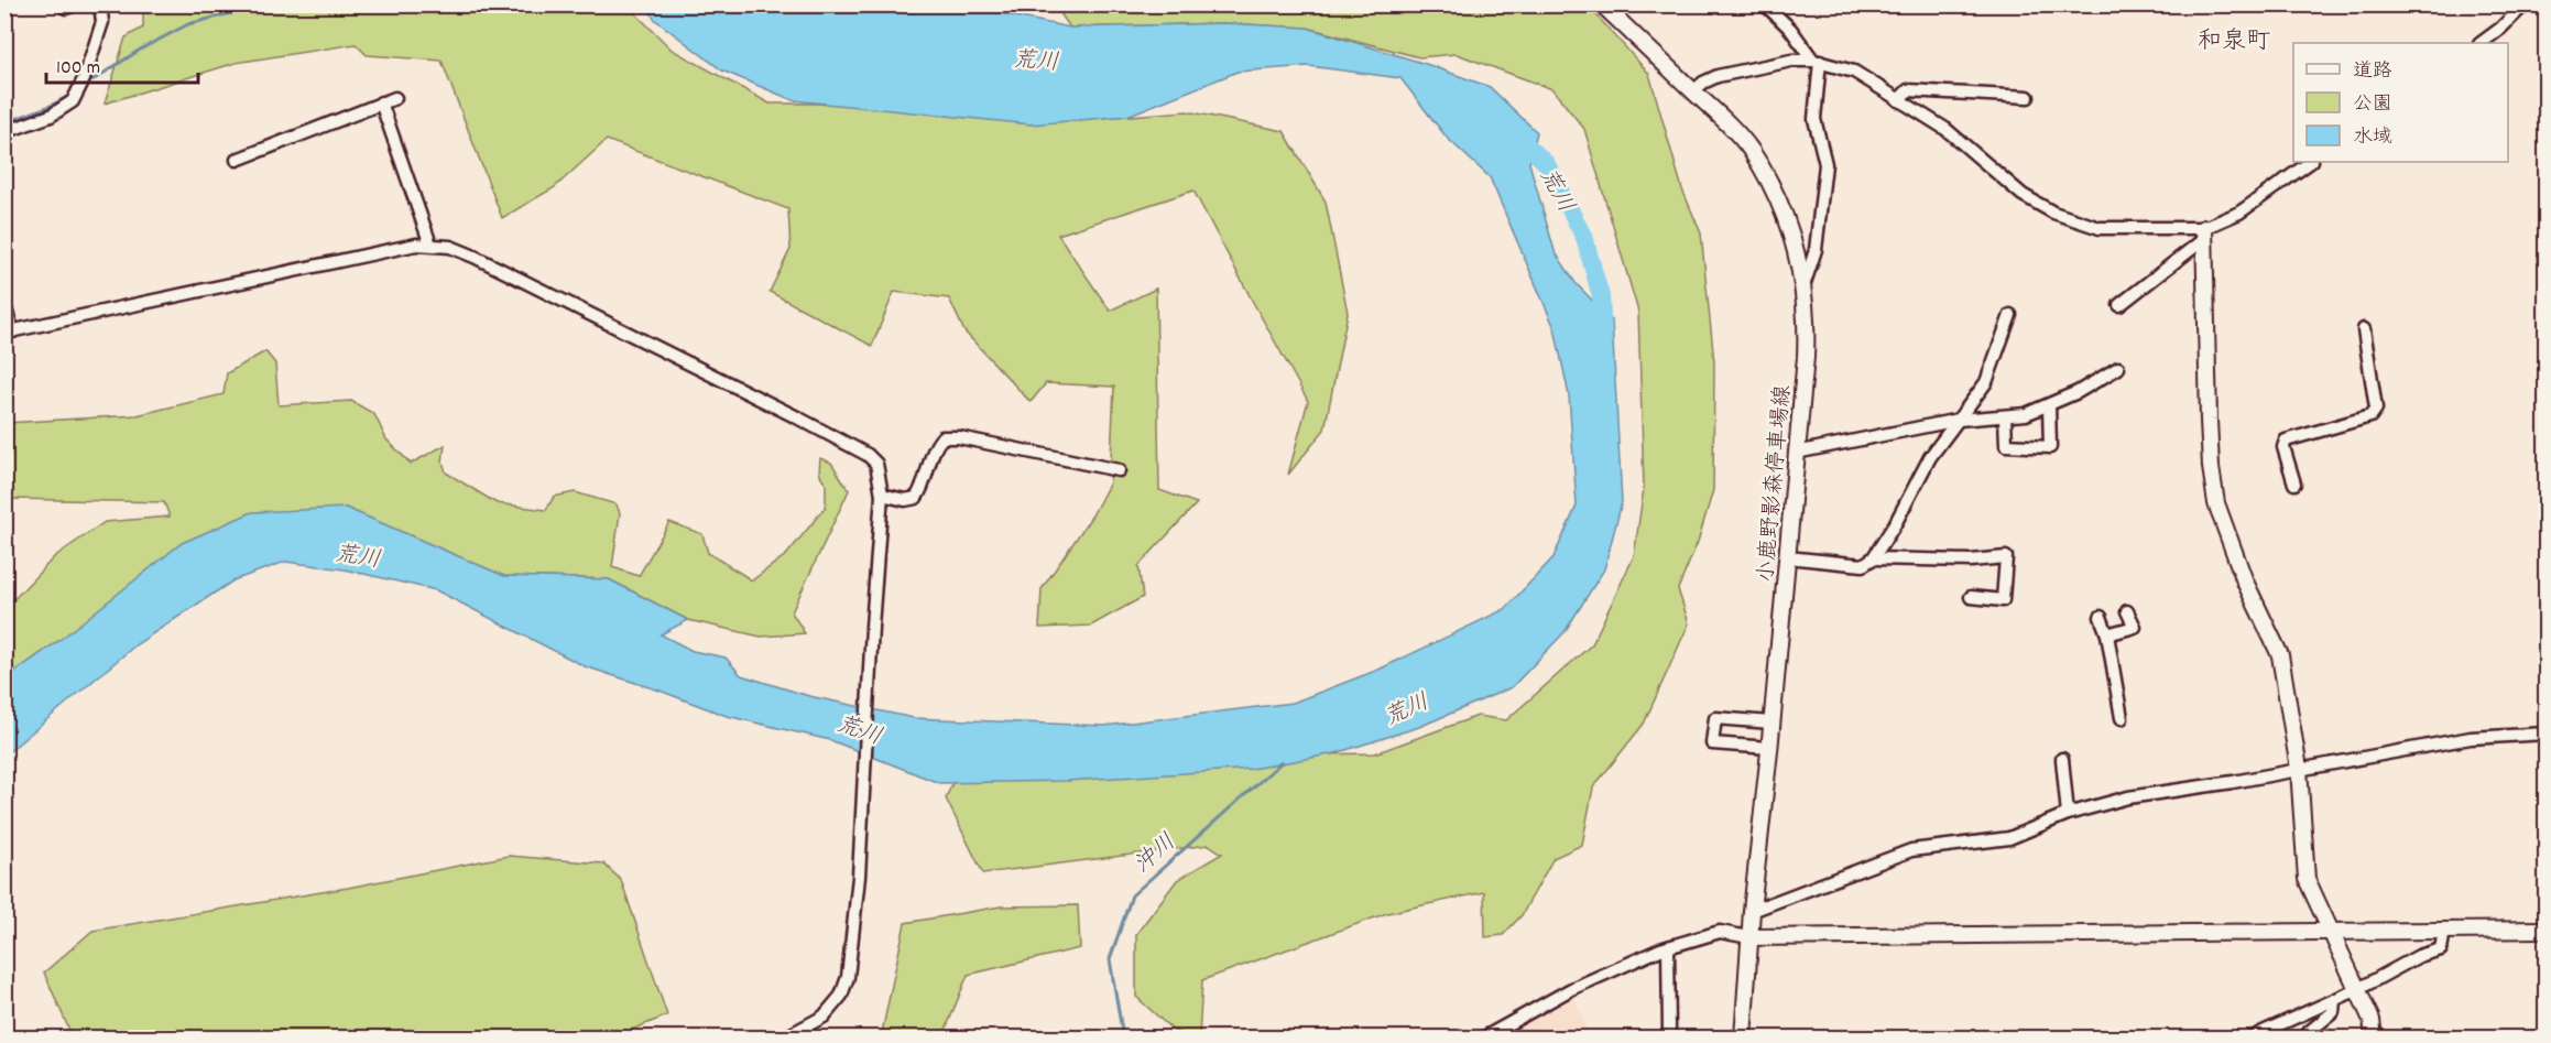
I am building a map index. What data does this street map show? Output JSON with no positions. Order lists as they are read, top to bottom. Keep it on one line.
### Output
{"streets":{"street":["小鹿野影森停車場線"]},"districts":["和泉町"],"water":["荒川","沖川"],"legend":["道路","公園","水域"],"scale_bar":"100 m"}
